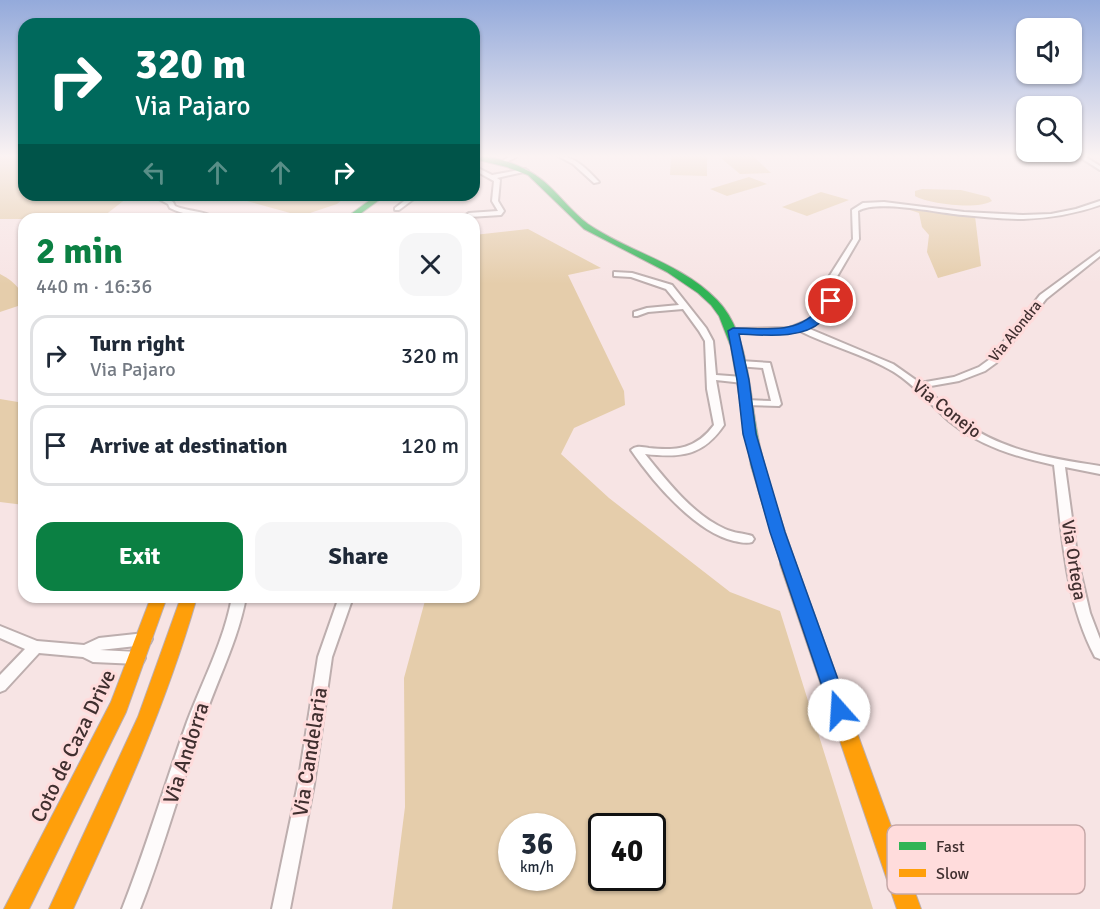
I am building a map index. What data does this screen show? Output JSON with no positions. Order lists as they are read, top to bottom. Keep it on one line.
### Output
{"streets":{"street":["Via Alondra","Via Conejo","Via Ortega","Coto de Caza Drive","Via Candelaria","Via Andorra"]},"crossings":[["Via Alondra","Via Conejo"],["Via Conejo","Via Ortega"]],"legend":["Fast","Slow"],"page":{"turn":["320 m","Via Pajaro"],"heading":["2 min","440 m · 16:36"],"list":[{"name":"Turn right","note":"Via Pajaro","value":"320 m"},{"name":"Arrive at destination","value":"120 m"}],"buttons":["Exit","Share"],"speed":"36 km/h","limit":"40"}}
